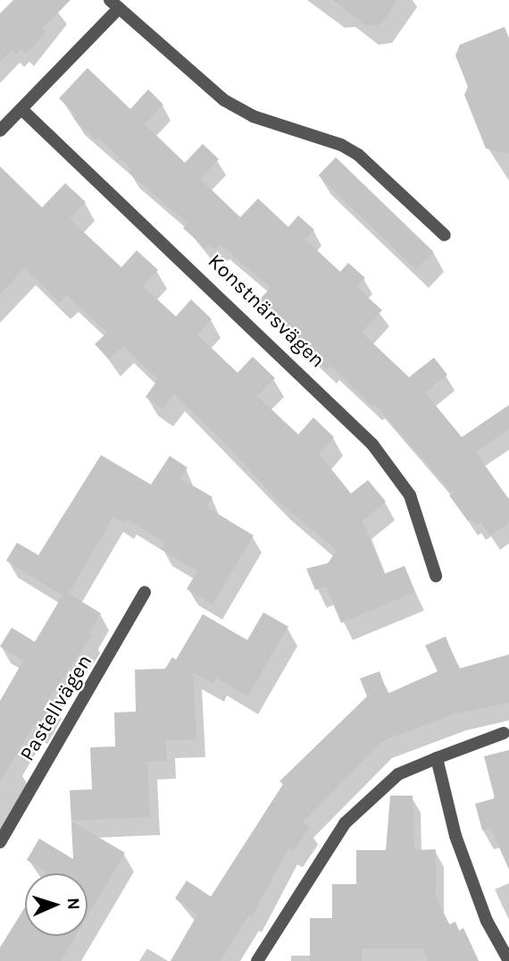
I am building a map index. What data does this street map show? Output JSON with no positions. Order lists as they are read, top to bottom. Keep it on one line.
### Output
{"streets":{"street":["Konstnärsvägen","Pastellvägen"]},"north":"right"}
